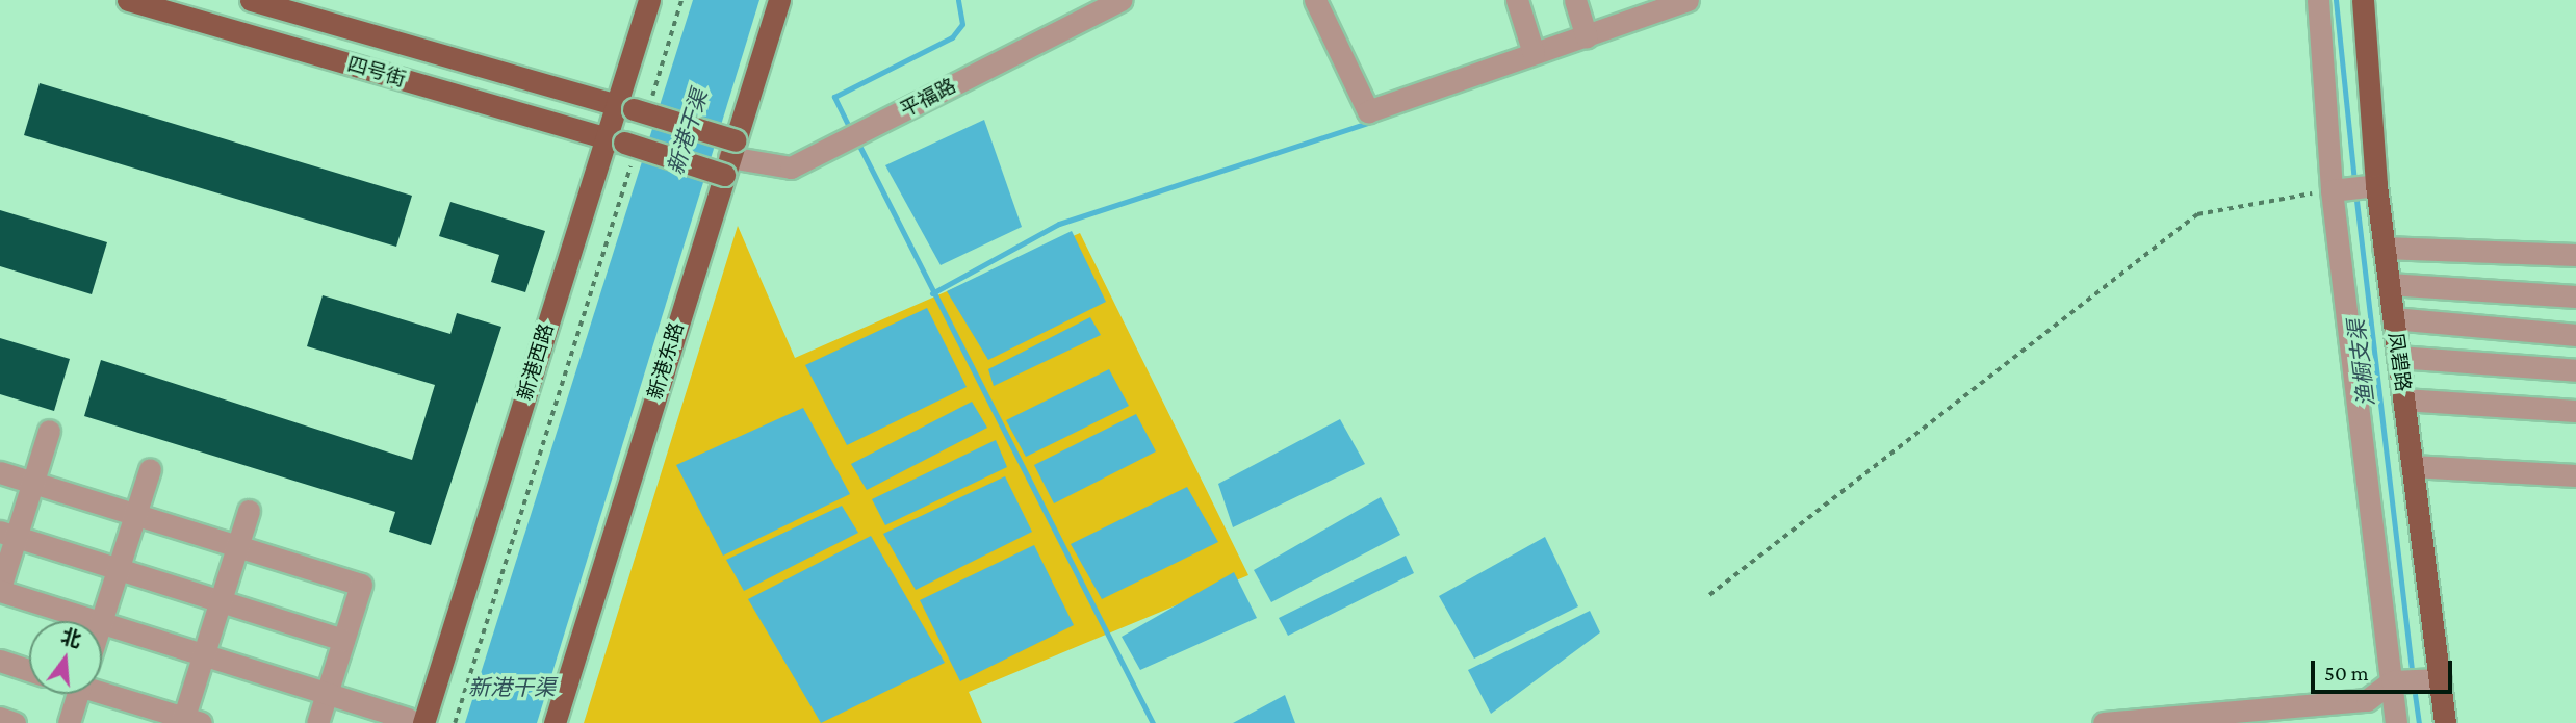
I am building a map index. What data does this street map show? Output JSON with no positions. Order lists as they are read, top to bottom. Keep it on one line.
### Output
{"streets":{"main road":["四号街","新港东路","新港西路","凤碧路"],"street":["平福路"]},"crossings":[["四号街","平福路"],["四号街","新港东路"],["平福路","新港东路"]],"water":["新港干渠","渔橱支渠"],"scale_bar":"50 m","north":"top"}
